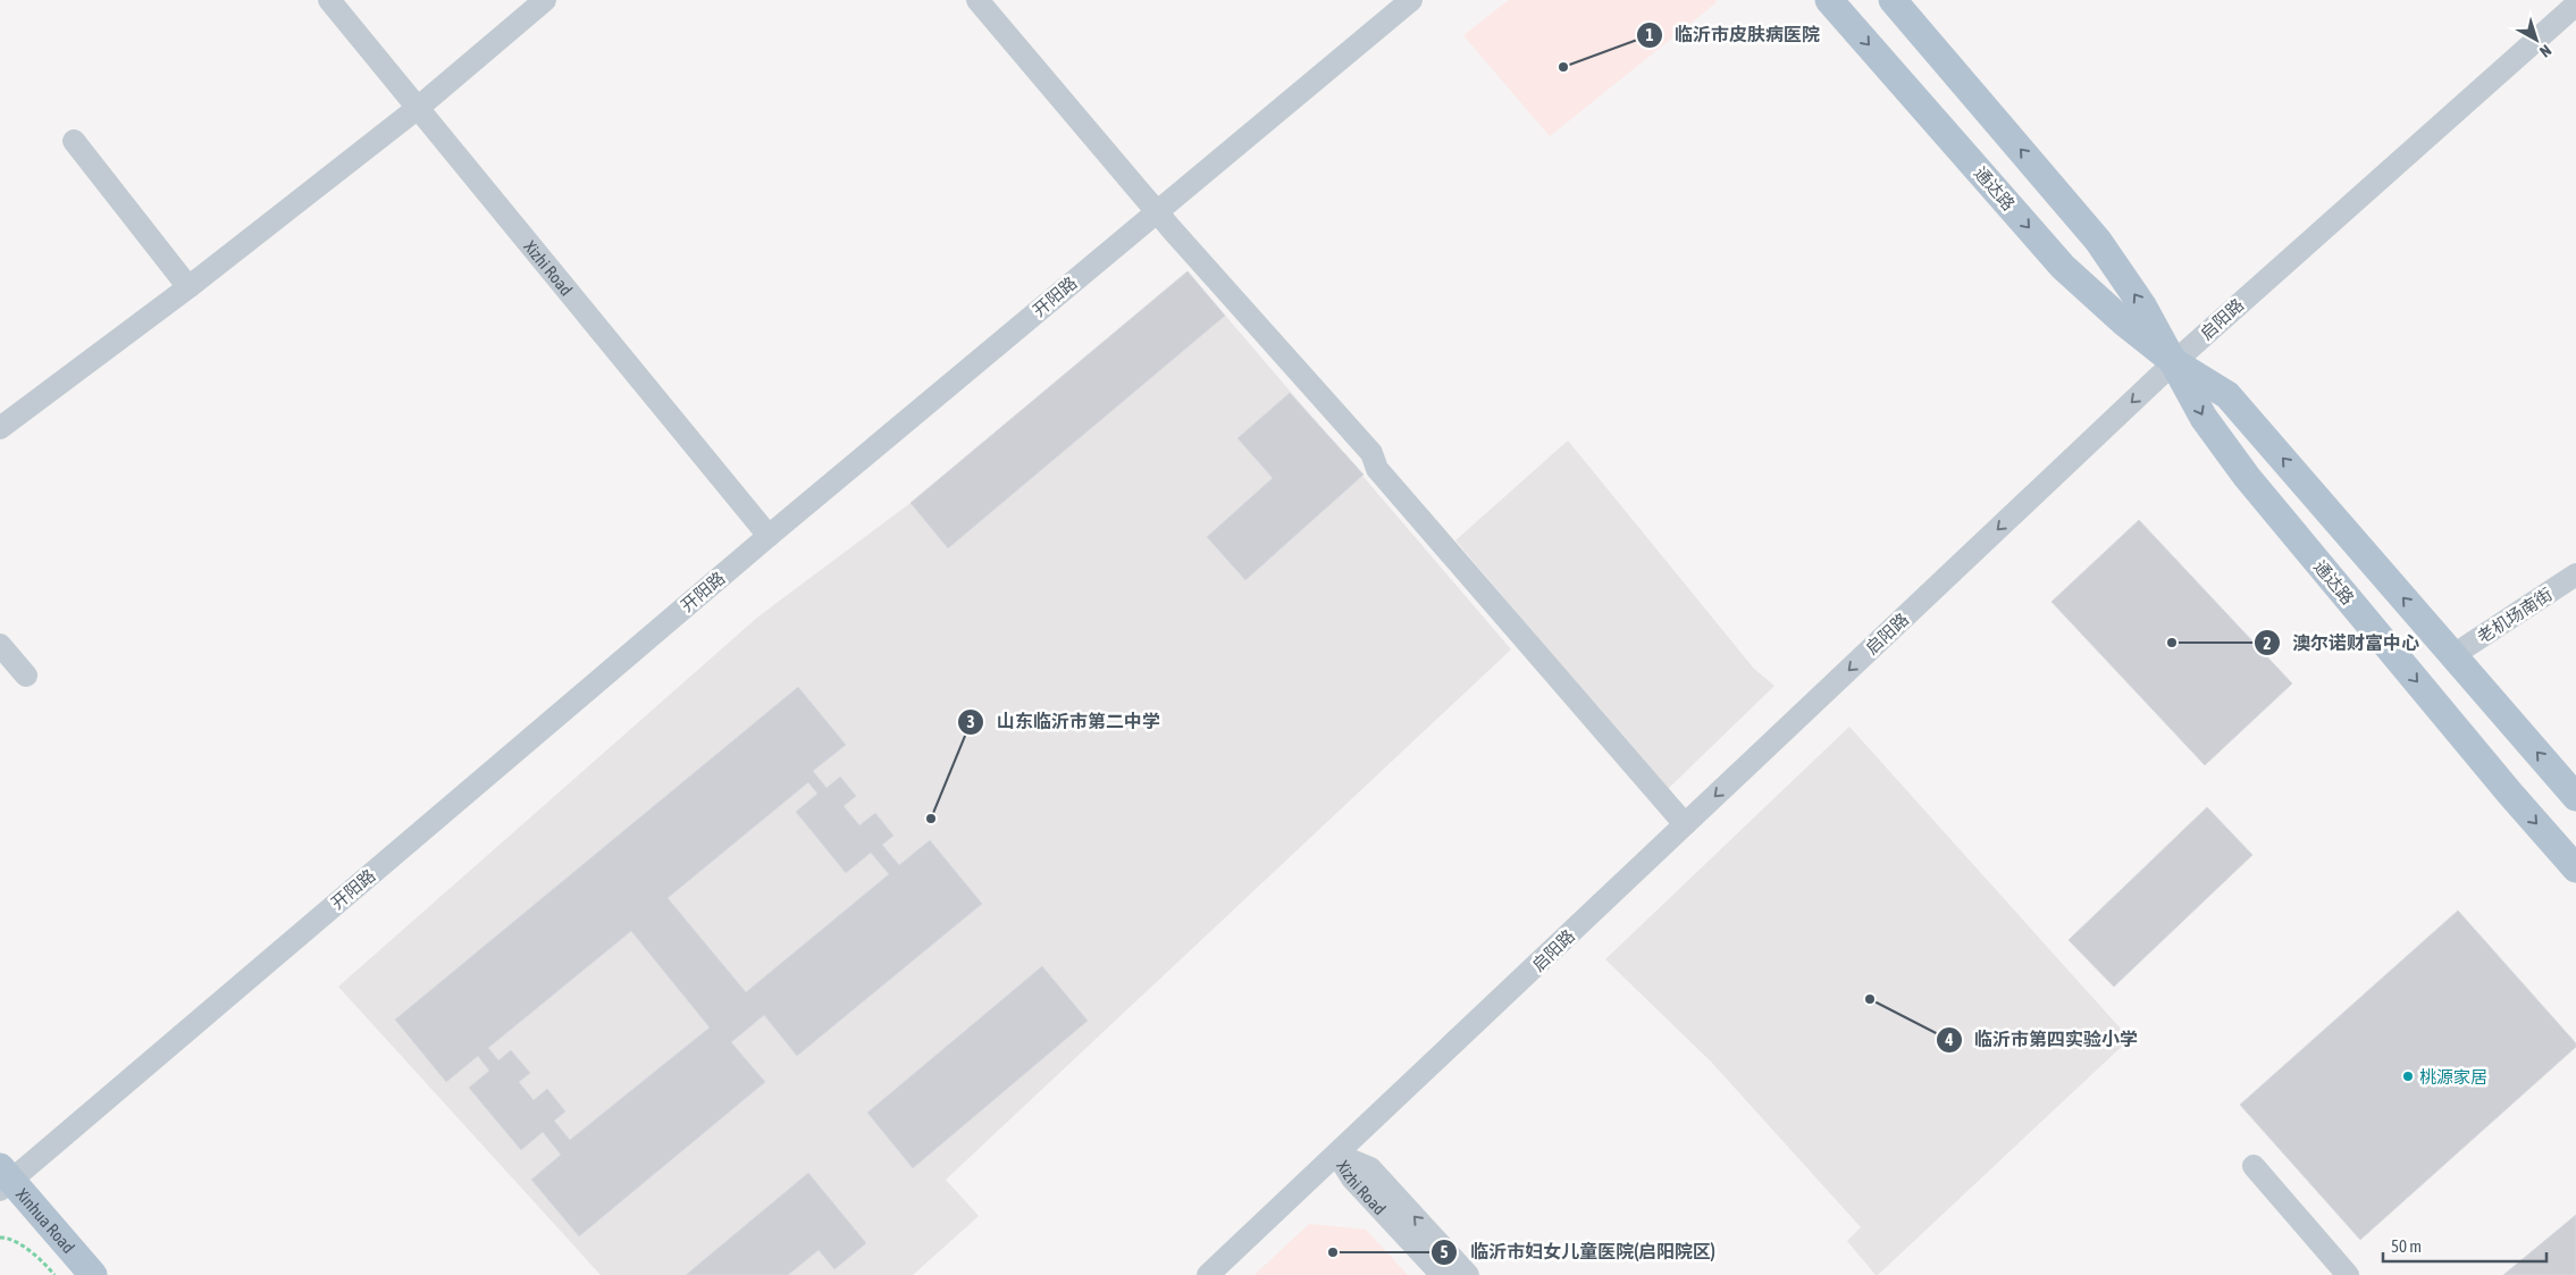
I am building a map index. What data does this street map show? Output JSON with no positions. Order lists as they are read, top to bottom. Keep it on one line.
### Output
{"streets":{"main road":["通达路","Xinhua Road"],"street":["Xizhi Road","开阳路","启阳路","老机场南街"]},"crossings":[["通达路","启阳路"],["通达路","老机场南街"],["Xizhi Road","开阳路"],["Xizhi Road","启阳路"],["开阳路","Xinhua Road"]],"one_way":["启阳路"],"places":["临沂市皮肤病医院","澳尔诺财富中心","山东临沂市第二中学","临沂市第四实验小学","桃源家居","临沂市妇女儿童医院(启阳院区)"],"scale_bar":"50 m","north":"bottom right"}
